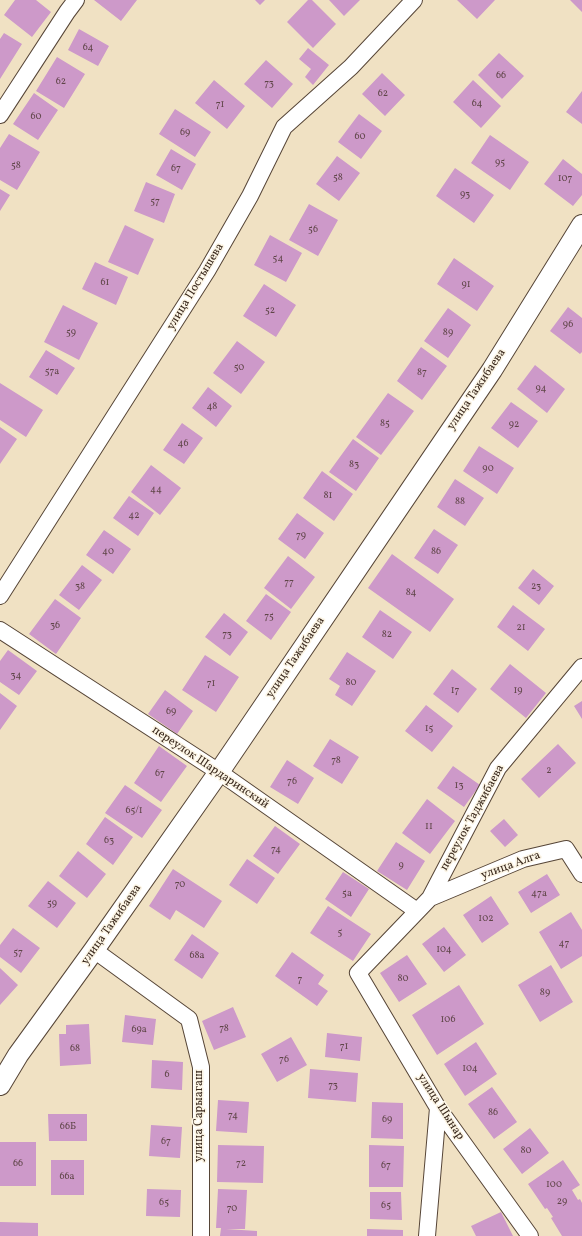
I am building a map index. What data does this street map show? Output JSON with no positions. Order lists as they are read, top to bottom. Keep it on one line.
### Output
{"streets":{"street":["улица Постышева","улица Тажибаева","переулок Шардаринский","переулок Таджибаева","улица Алга","улица Шынар","улица Сарыагаш"]},"crossings":[["улица Тажибаева","переулок Шардаринский"],["улица Тажибаева","улица Сарыагаш"],["переулок Шардаринский","улица Шынар"],["переулок Таджибаева","улица Алга"]],"house_numbers":["64","66","62","73","62","64","71","60","69","60","95","58","67","58","107","93","57","56","54","61","91","52","96","59","89","50","57а","87","94","48","85","92","46","83","90","44","81","88","42","79","40","86","77","38","23","84","75","36","21","73","82","34","80","71","17","19","69","15","78","2","67","76","13","65/1","11","63","74","9","70","5а","47а","59","102","5","47","104","57","68а","80","7","89","106","78","69а","71","68","76","104","6","73","86","74","69","66Б","67","80","66","72","67","66а","100","29","65","65","70"]}
